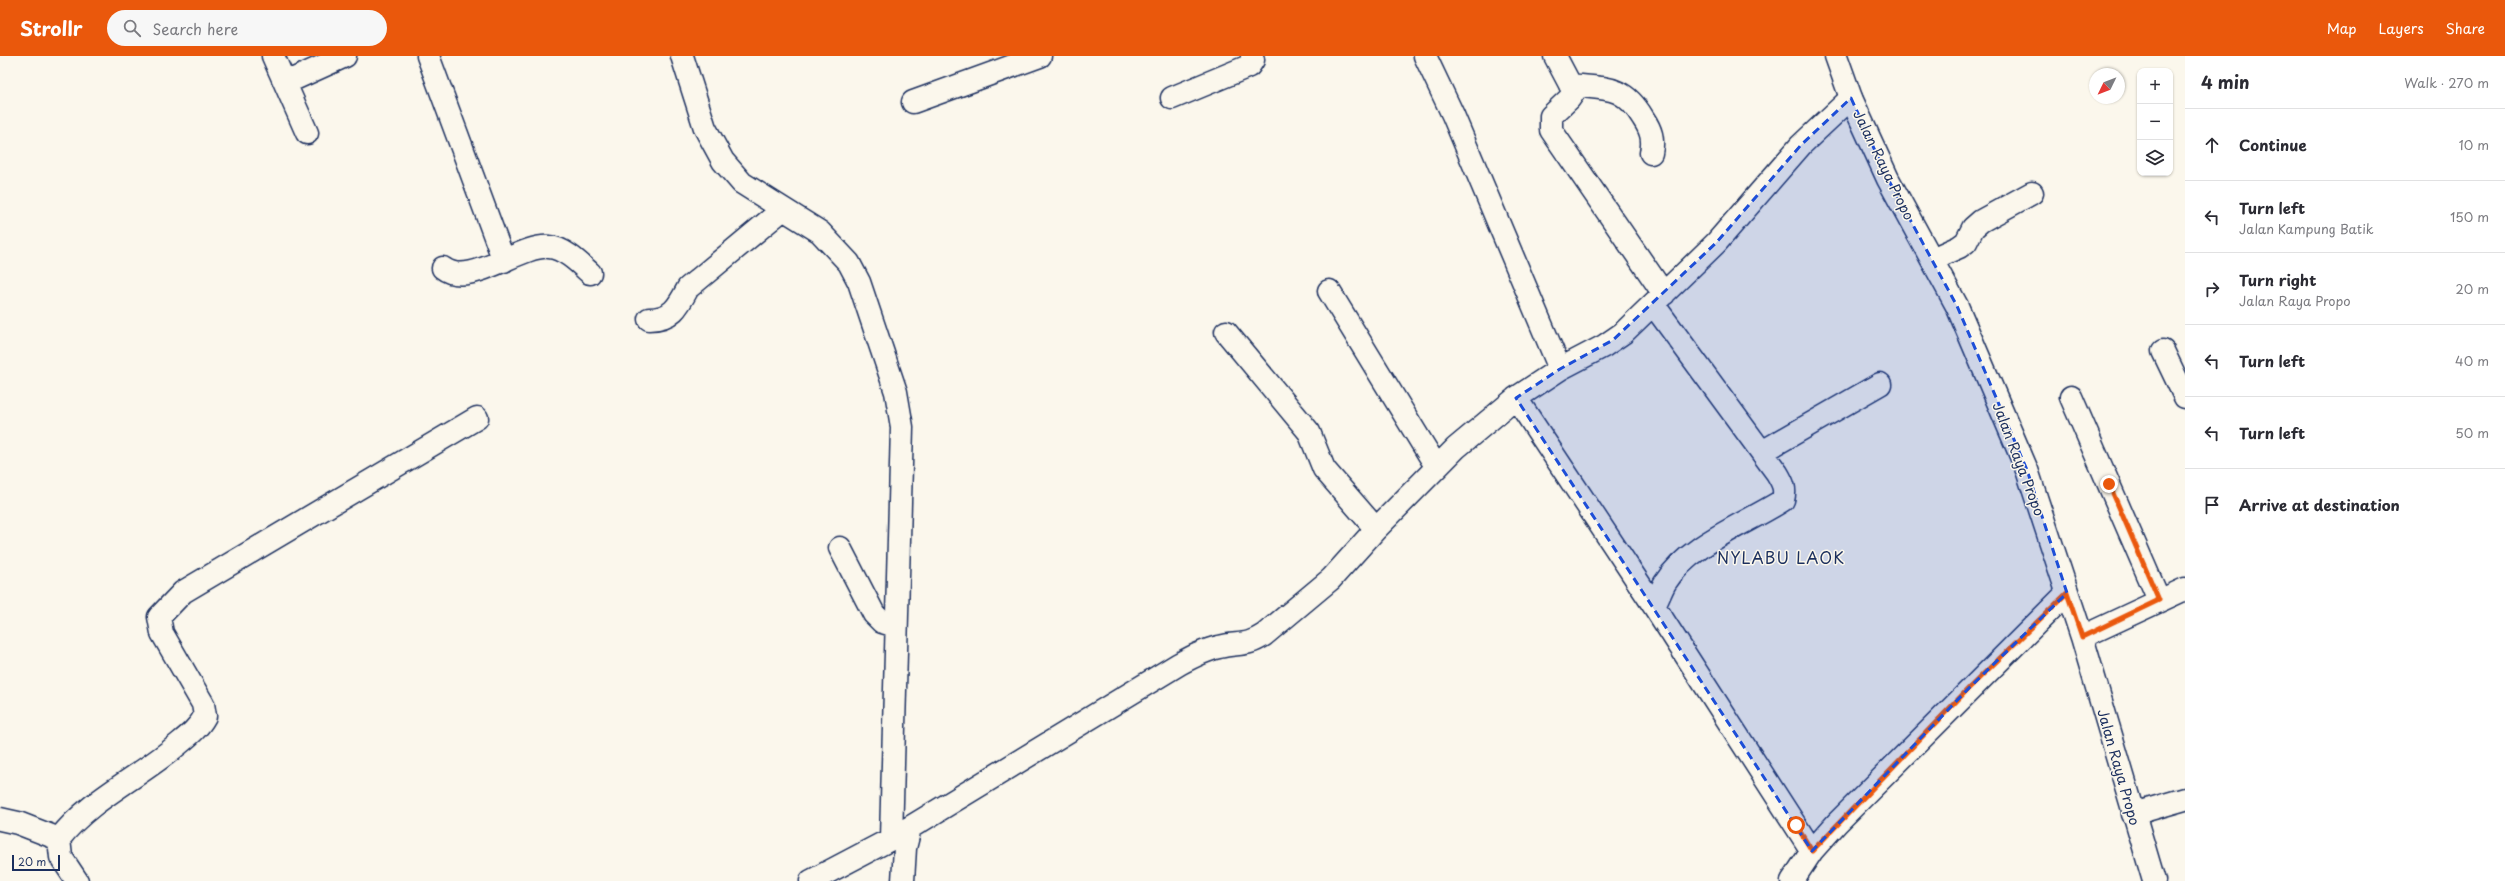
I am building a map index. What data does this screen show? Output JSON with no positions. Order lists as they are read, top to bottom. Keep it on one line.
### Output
{"streets":{"street":["Jalan Raya Propo"]},"districts":["NYLABU LAOK"],"scale_bar":"20 m","north":"bottom left","page":{"header":"Strollr","search":"Search here","nav":["Map","Layers","Share"],"heading":["4 min","Walk · 270 m"],"map_buttons":["+","−"],"list":[["Continue","10 m"],["Turn left","Jalan Kampung Batik","150 m"],["Turn right","Jalan Raya Propo","20 m"],["Turn left","40 m"],["Turn left","50 m"],"Arrive at destination"],"scale":"20 m"}}
